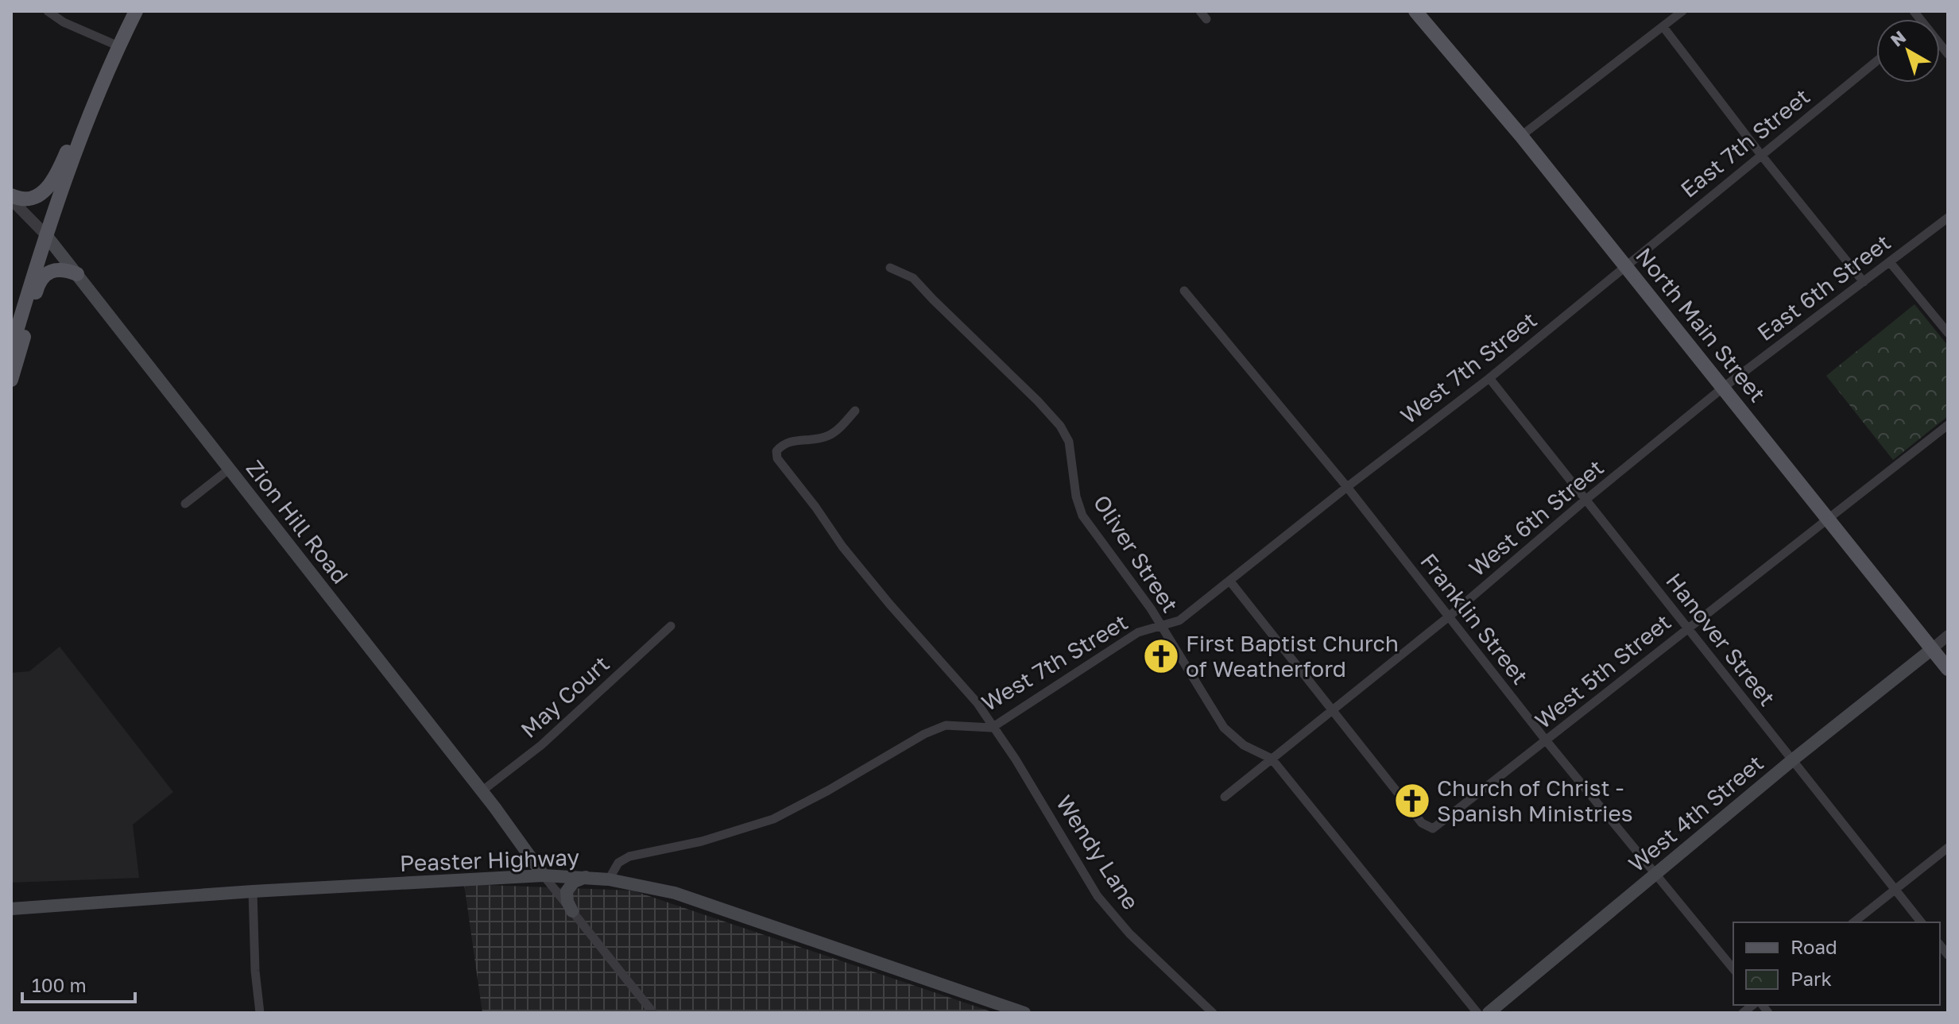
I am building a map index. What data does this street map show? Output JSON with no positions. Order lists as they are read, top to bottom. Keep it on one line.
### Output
{"streets":{"main road":["North Main Street","Zion Hill Road","West 4th Street","Peaster Highway"],"street":["East 7th Street","East 6th Street","West 7th Street","West 6th Street","Oliver Street","Franklin Street","Hanover Street","West 5th Street","May Court","Wendy Lane"]},"crossings":[["East 7th Street","North Main Street"],["East 7th Street","West 7th Street"],["East 6th Street","North Main Street"],["East 6th Street","West 6th Street"],["North Main Street","West 7th Street"],["North Main Street","West 6th Street"],["North Main Street","West 5th Street"],["North Main Street","West 4th Street"],["West 7th Street","Oliver Street"],["West 7th Street","Franklin Street"],["West 7th Street","Hanover Street"],["West 7th Street","Wendy Lane"],["West 7th Street","Peaster Highway"],["West 6th Street","Oliver Street"],["West 6th Street","Franklin Street"],["West 6th Street","Hanover Street"],["West 6th Street","West 5th Street"],["Zion Hill Road","May Court"],["Zion Hill Road","Peaster Highway"],["Franklin Street","West 5th Street"],["Franklin Street","West 4th Street"],["Hanover Street","West 5th Street"],["Hanover Street","West 4th Street"]],"places":{"church":["First Baptist Church of Weatherford","Church of Christ - Spanish Ministries"]},"legend":["Road","Park"],"scale_bar":"100 m","north":"top left"}
